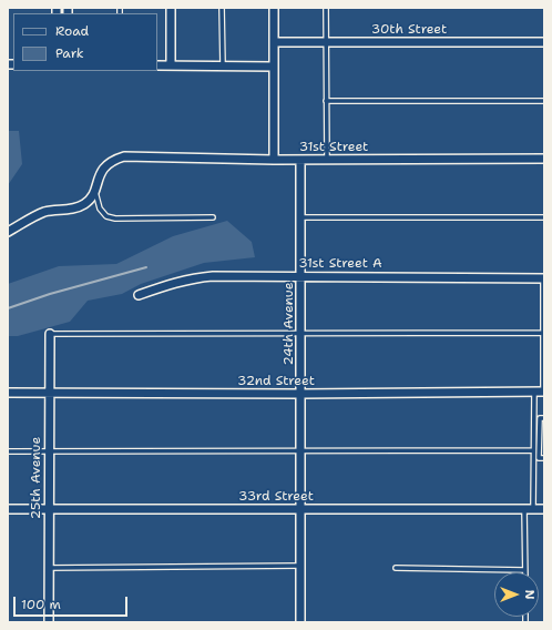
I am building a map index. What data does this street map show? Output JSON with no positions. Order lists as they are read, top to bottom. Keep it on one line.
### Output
{"streets":{"street":["30th Street","31st Street","31st Street A","24th Avenue","32nd Street","25th Avenue","33rd Street"]},"crossings":[["31st Street","24th Avenue"],["31st Street A","24th Avenue"],["24th Avenue","32nd Street"],["24th Avenue","33rd Street"],["32nd Street","25th Avenue"],["25th Avenue","33rd Street"]],"legend":["Road","Park"],"scale_bar":"100 m","north":"right"}
